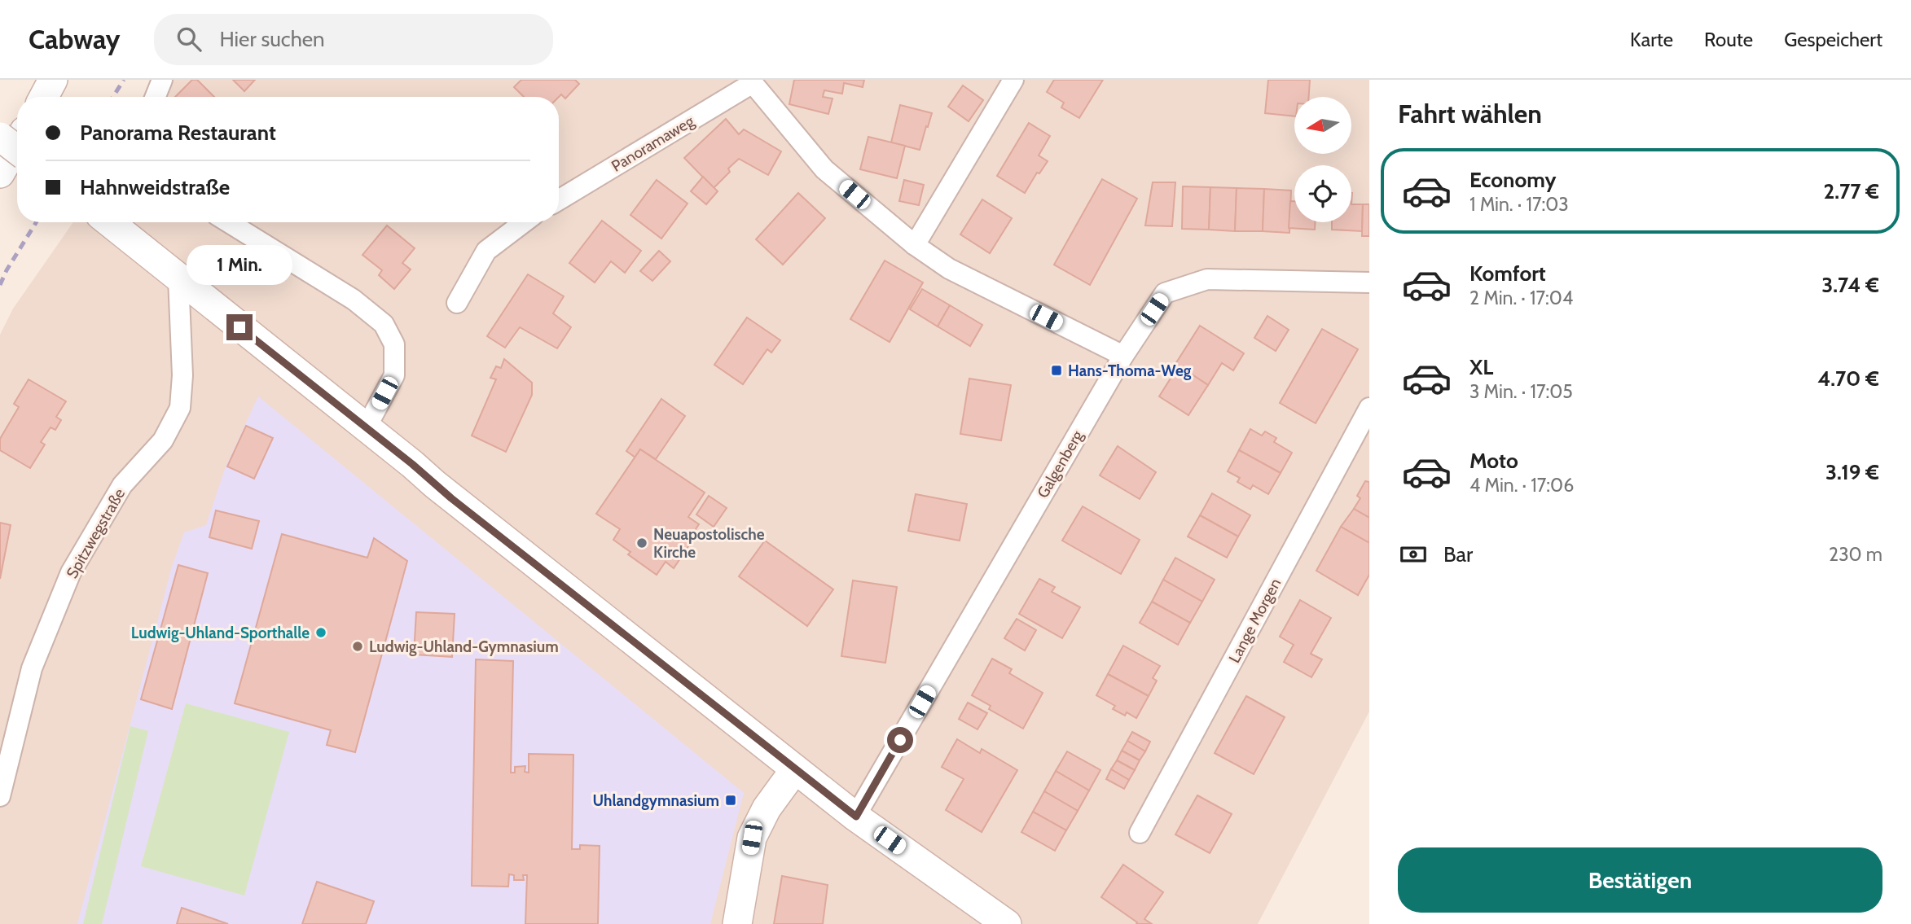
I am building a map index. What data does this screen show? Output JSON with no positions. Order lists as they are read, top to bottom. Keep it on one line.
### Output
{"streets":{"street":["Panoramaweg","Galgenberg","Spitzwegstraße","Lange Morgen"]},"places":{"transit":["Hans-Thoma-Weg","Uhlandgymnasium"],"other":["Neuapostolische Kirche","Ludwig-Uhland-Sporthalle","Ludwig-Uhland-Gymnasium"]},"north":"left","page":{"header":"Cabway","search":"Hier suchen","nav":["Karte","Route","Gespeichert"],"heading":"Fahrt wählen","banner":["Panorama Restaurant","Hahnweidstraße"],"list":[{"name":"Economy","note":"1 Min. · 17:03","value":"2.77 €"},{"name":"Komfort","note":"2 Min. · 17:04","value":"3.74 €"},{"name":"XL","note":"3 Min. · 17:05","value":"4.70 €"},{"name":"Moto","note":"4 Min. · 17:06","value":"3.19 €"}],"bubble":"1 Min.","pay":["Bar","230 m"],"buttons":"Bestätigen"}}
